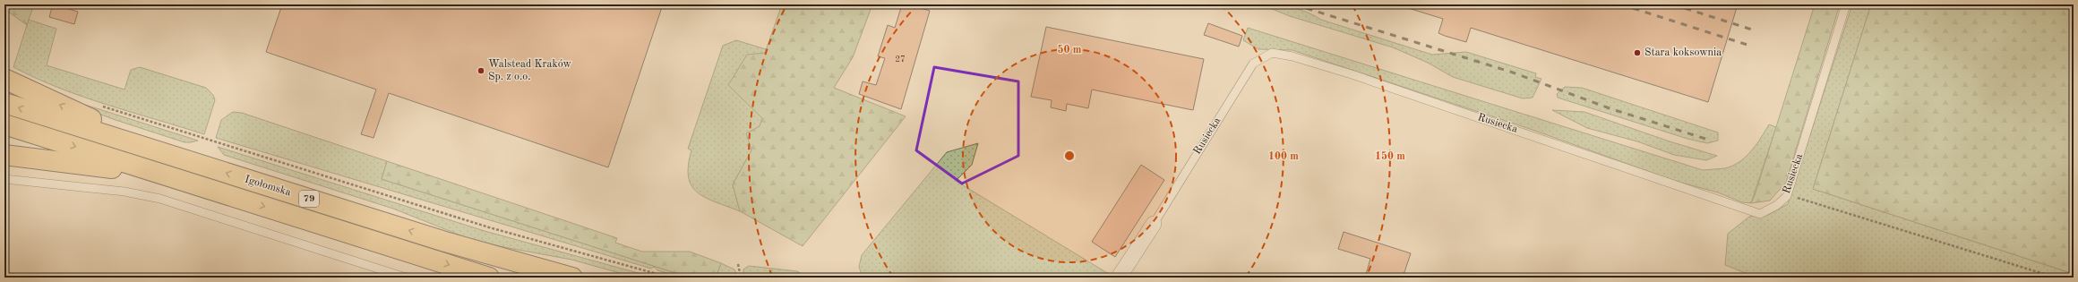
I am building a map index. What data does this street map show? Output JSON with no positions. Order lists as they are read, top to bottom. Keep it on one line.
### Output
{"streets":{"main road":["Igołomska","79"],"street":["Rusiecka"]},"places":["Stara koksownia","Walstead Kraków Sp. z o.o."],"house_numbers":["27"],"rings":["50 m","100 m","150 m"]}
